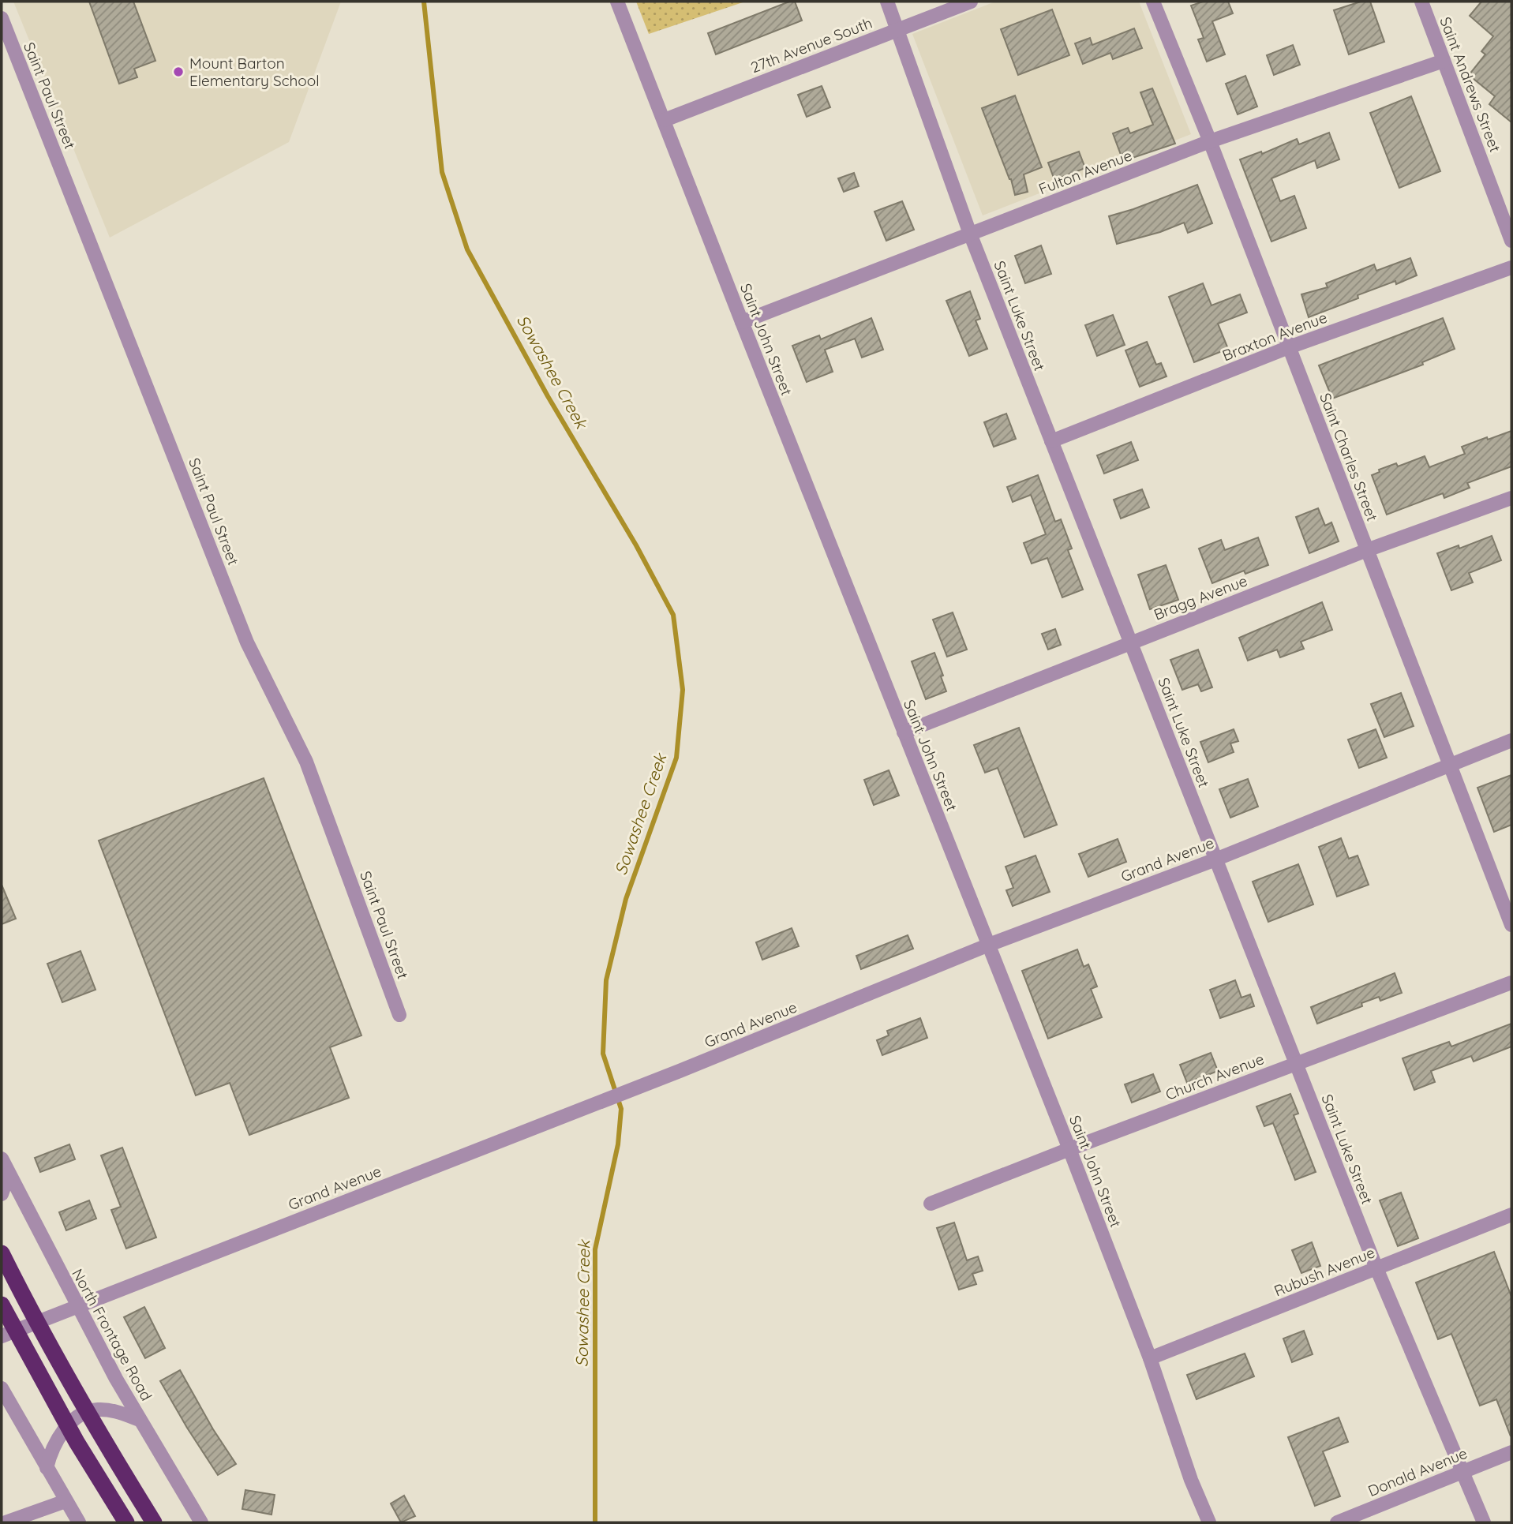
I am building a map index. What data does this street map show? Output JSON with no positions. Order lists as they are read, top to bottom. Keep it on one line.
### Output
{"streets":{"street":["27th Avenue South","Saint Andrews Street","Saint Paul Street","Fulton Avenue","Saint Luke Street","Braxton Avenue","Saint John Street","Saint Charles Street","Bragg Avenue","Grand Avenue","Church Avenue","Rubush Avenue","North Frontage Road","Donald Avenue"]},"crossings":[["27th Avenue South","Saint Luke Street"],["27th Avenue South","Saint John Street"],["Saint Andrews Street","Fulton Avenue"],["Fulton Avenue","Saint Luke Street"],["Fulton Avenue","Saint John Street"],["Fulton Avenue","Saint Charles Street"],["Saint Luke Street","Braxton Avenue"],["Saint Luke Street","Bragg Avenue"],["Saint Luke Street","Grand Avenue"],["Saint Luke Street","Church Avenue"],["Saint Luke Street","Rubush Avenue"],["Saint Luke Street","Donald Avenue"],["Braxton Avenue","Saint Charles Street"],["Saint John Street","Bragg Avenue"],["Saint John Street","Grand Avenue"],["Saint John Street","Church Avenue"],["Saint John Street","Rubush Avenue"],["Saint Charles Street","Bragg Avenue"],["Saint Charles Street","Grand Avenue"],["Grand Avenue","North Frontage Road"]],"water":["Sowashee Creek"],"places":["Mount Barton Elementary School"]}
